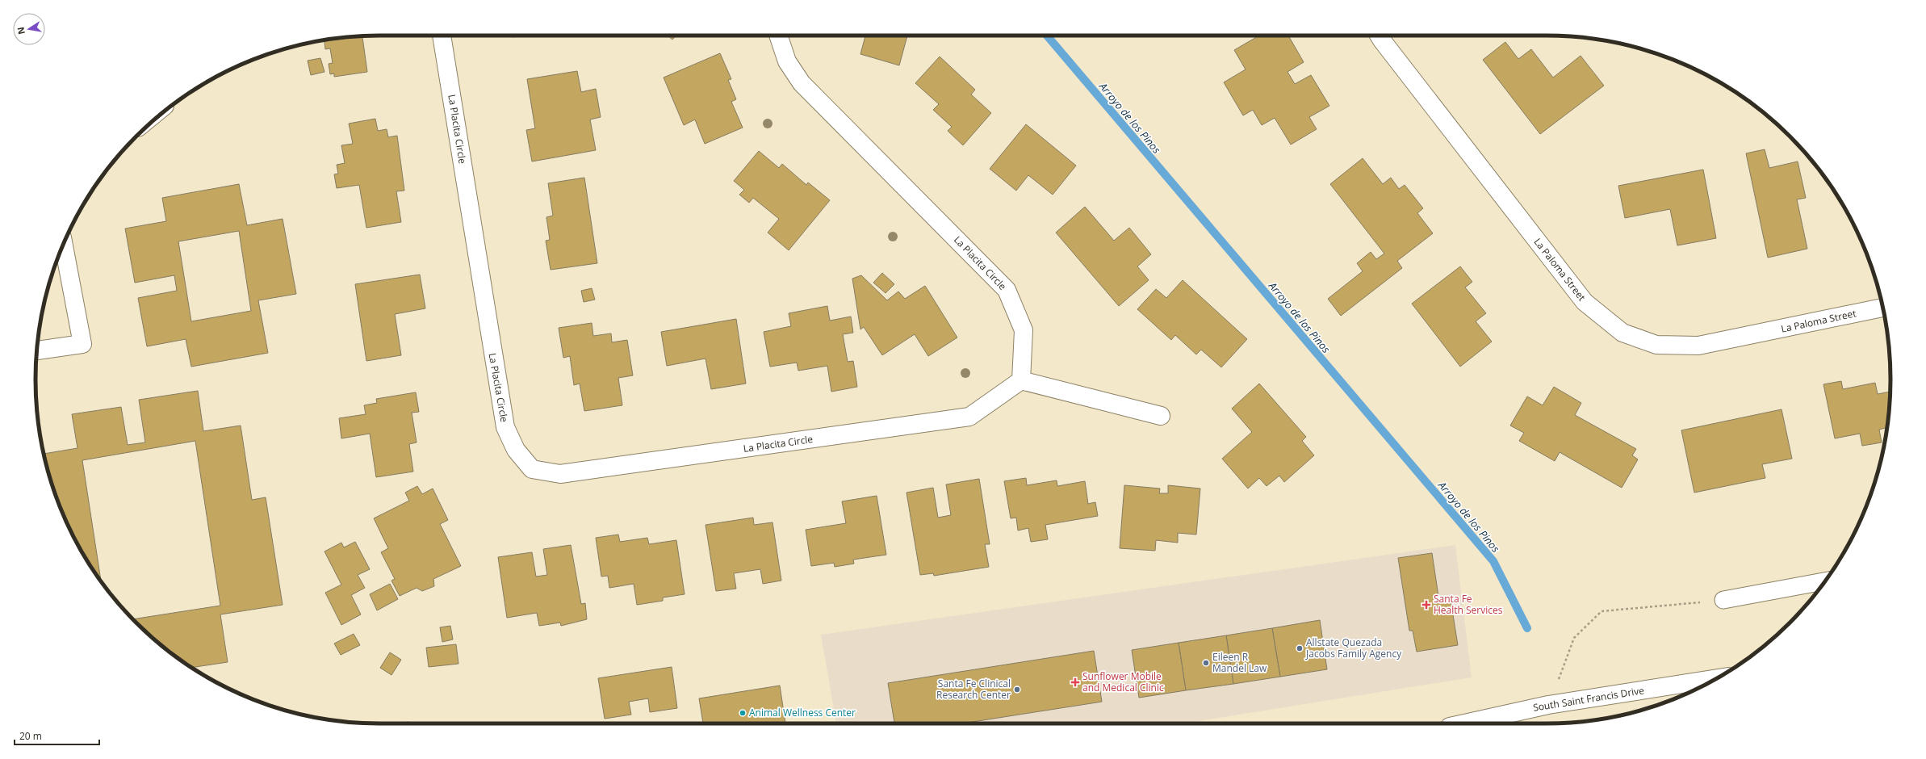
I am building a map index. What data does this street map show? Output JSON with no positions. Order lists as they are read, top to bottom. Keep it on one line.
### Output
{"streets":{"main road":["La Placita Circle","La Paloma Street","South Saint Francis Drive"]},"water":["Arroyo de los Pinos"],"places":{"health":["Santa Fe Health Services","Sunflower Mobile and Medical Clinic"],"other":["Allstate Quezada Jacobs Family Agency","Eileen R Mandel Law","Santa Fe Clinical Research Center","Animal Wellness Center"]},"scale_bar":"20 m","north":"left"}
